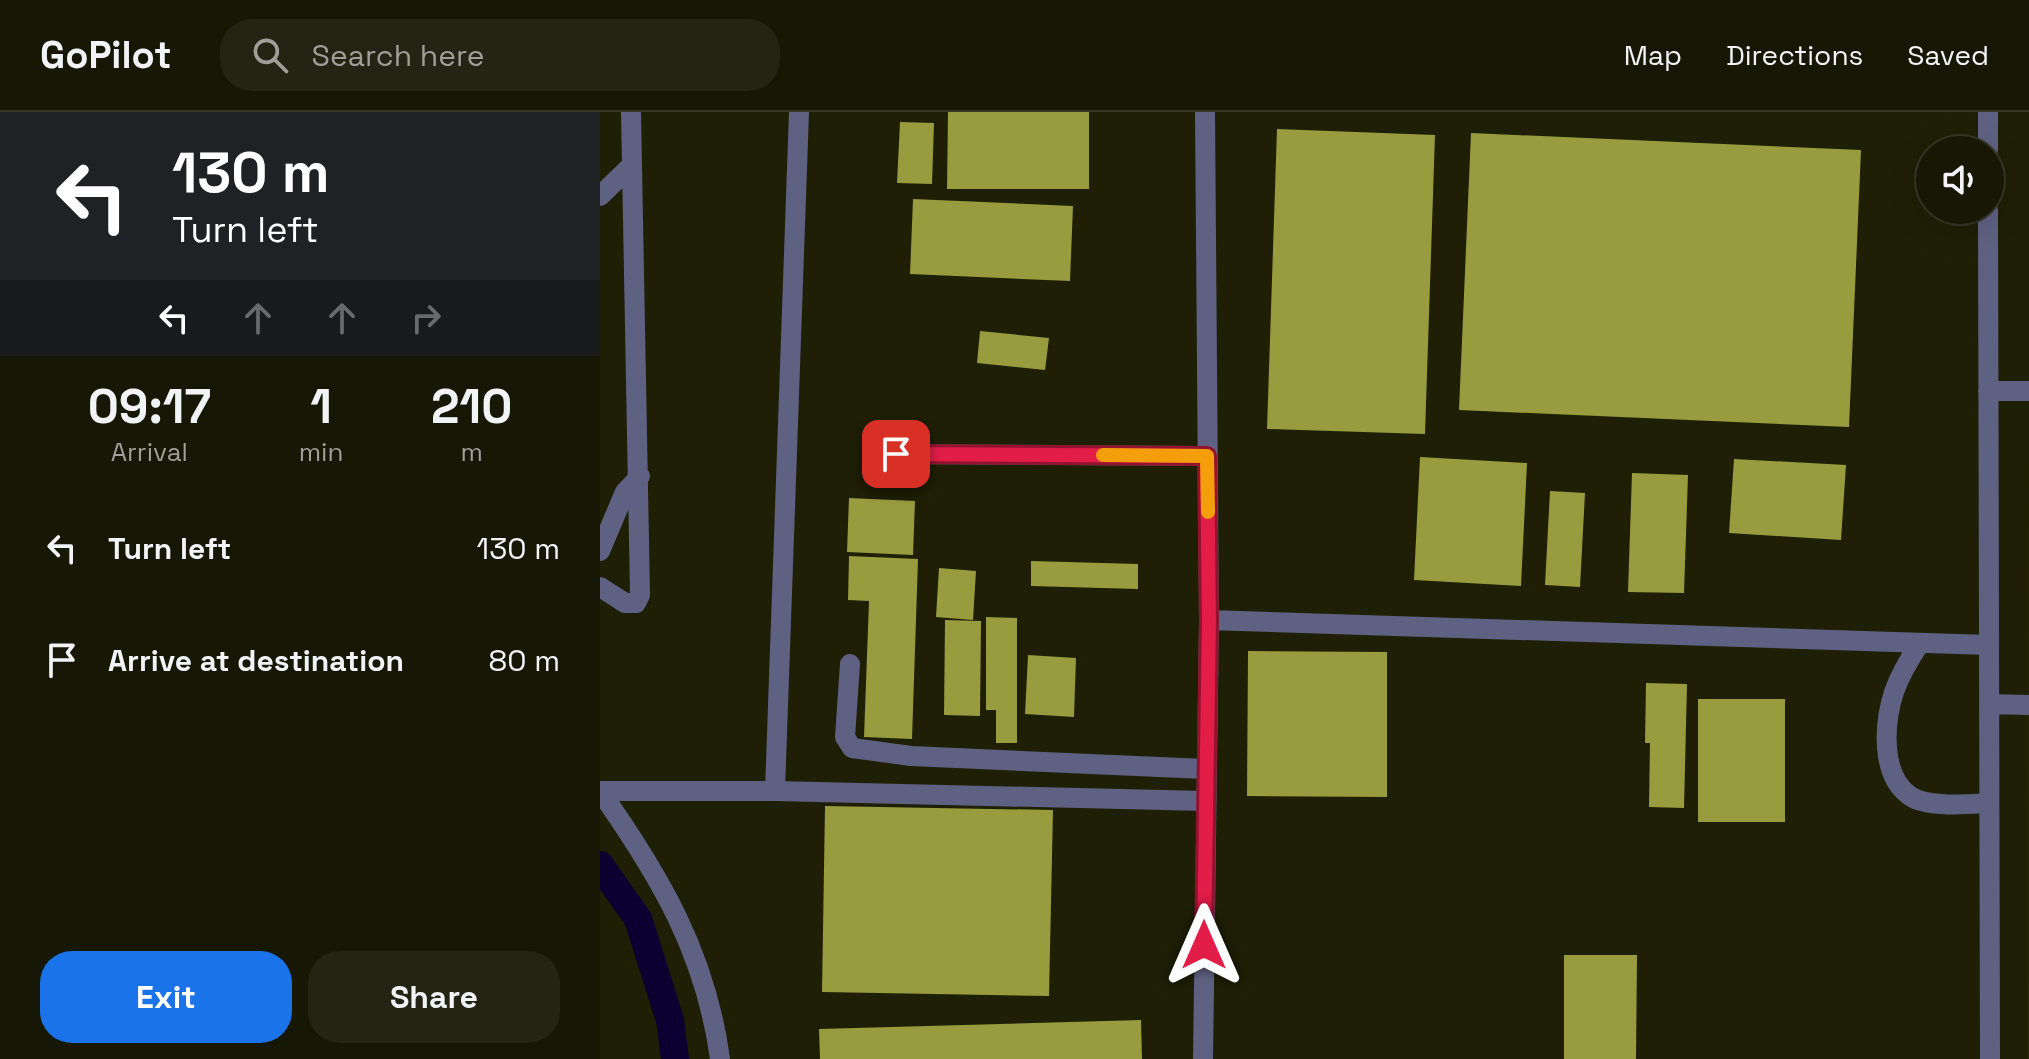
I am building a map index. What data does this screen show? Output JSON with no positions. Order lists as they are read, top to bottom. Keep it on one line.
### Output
{"page":{"header":"GoPilot","search":"Search here","nav":["Map","Directions","Saved"],"turn":["130 m","Turn left"],"eta":["09:17","Arrival","1","min","210","m"],"list":[{"name":"Turn left","value":"130 m"},{"name":"Arrive at destination","value":"80 m"}],"buttons":["Exit","Share"]}}
